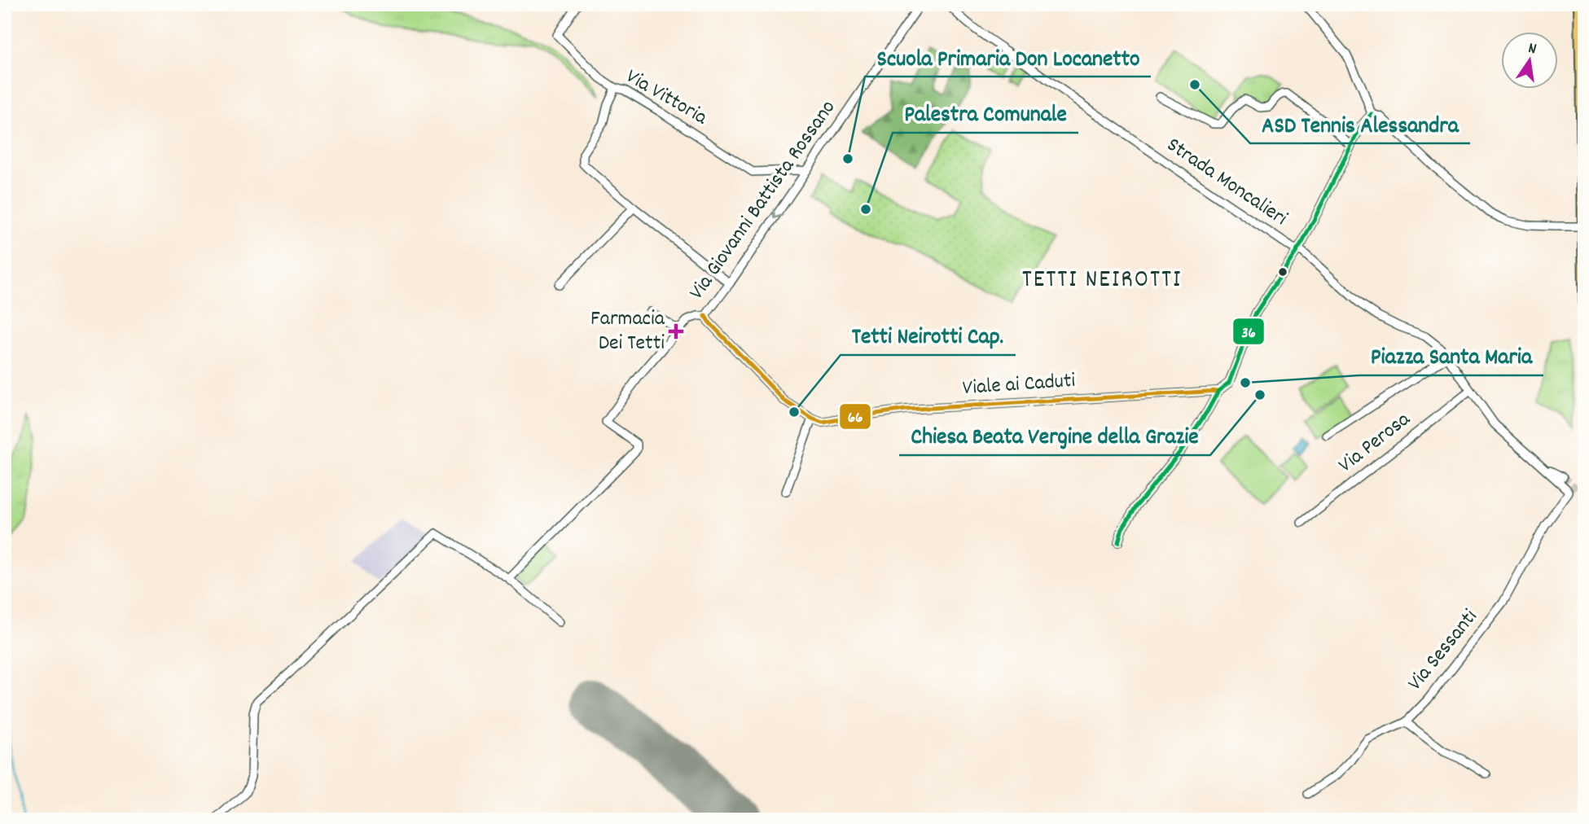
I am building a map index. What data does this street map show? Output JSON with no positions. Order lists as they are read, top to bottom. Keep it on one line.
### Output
{"streets":{"street":["Via Vittoria","Strada Moncalieri","Via Giovanni Battista Rossano","Viale ai Caduti","Via Perosa","Via Sessanti"]},"crossings":[["Via Vittoria","Via Giovanni Battista Rossano"],["Strada Moncalieri","Via Perosa"],["Strada Moncalieri","Via Sessanti"]],"districts":["TETTI NEIROTTI"],"places":{"other":["ASD Tennis Alessandra","Scuola Primaria Don Locanetto","Palestra Comunale","Piazza Santa Maria","Chiesa Beata Vergine della Grazie","Tetti Neirotti Cap."],"health":["Farmacia Dei Tetti"]},"lines":["transit line 36","transit line 66"],"north":"top"}
